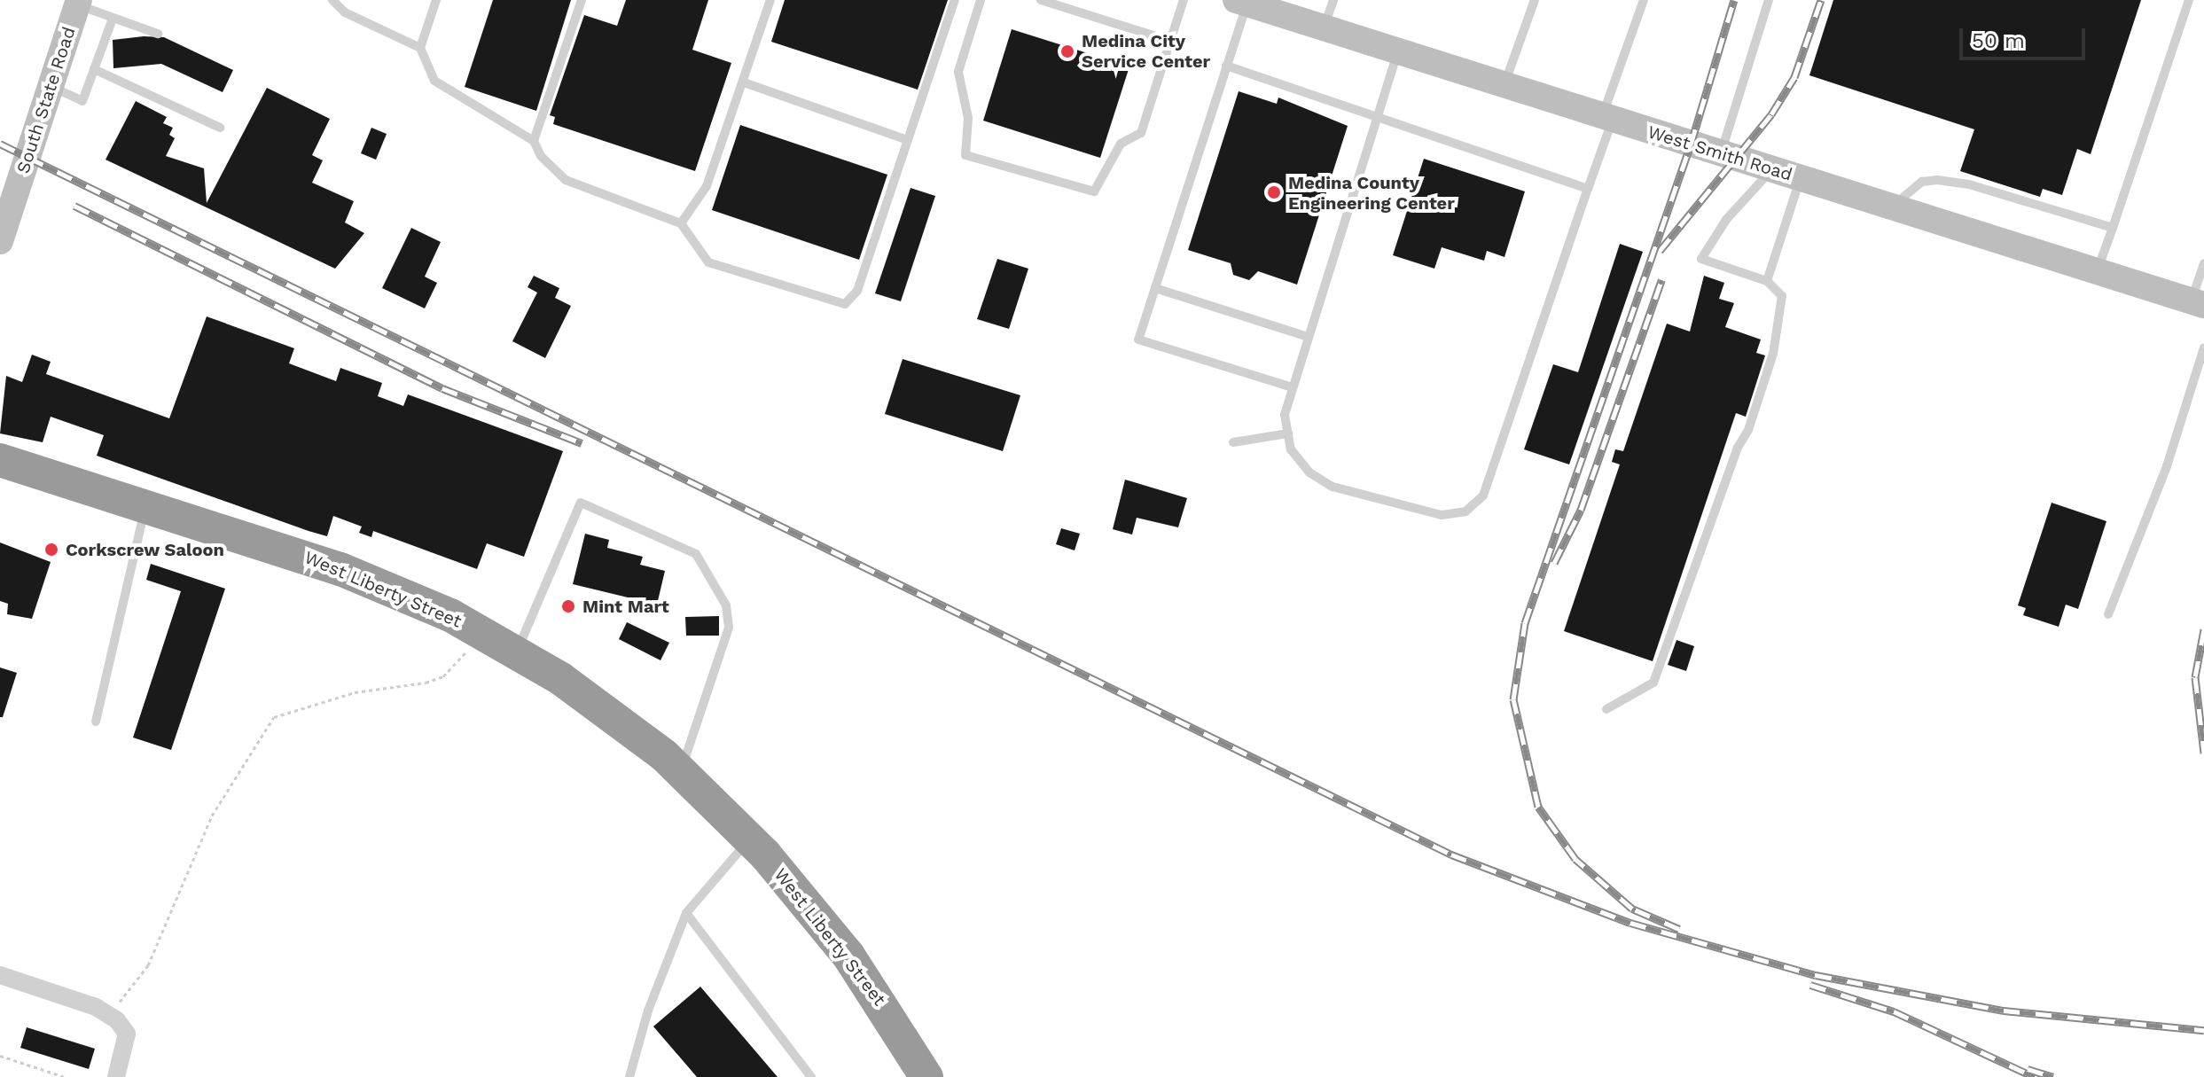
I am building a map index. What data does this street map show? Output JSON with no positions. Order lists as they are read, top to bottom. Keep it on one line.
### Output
{"streets":{"highway":["West Liberty Street"],"street":["South State Road","West Smith Road"]},"places":["Medina City Service Center","Medina County Engineering Center","Corkscrew Saloon","Mint Mart"],"scale_bar":"50 m"}
